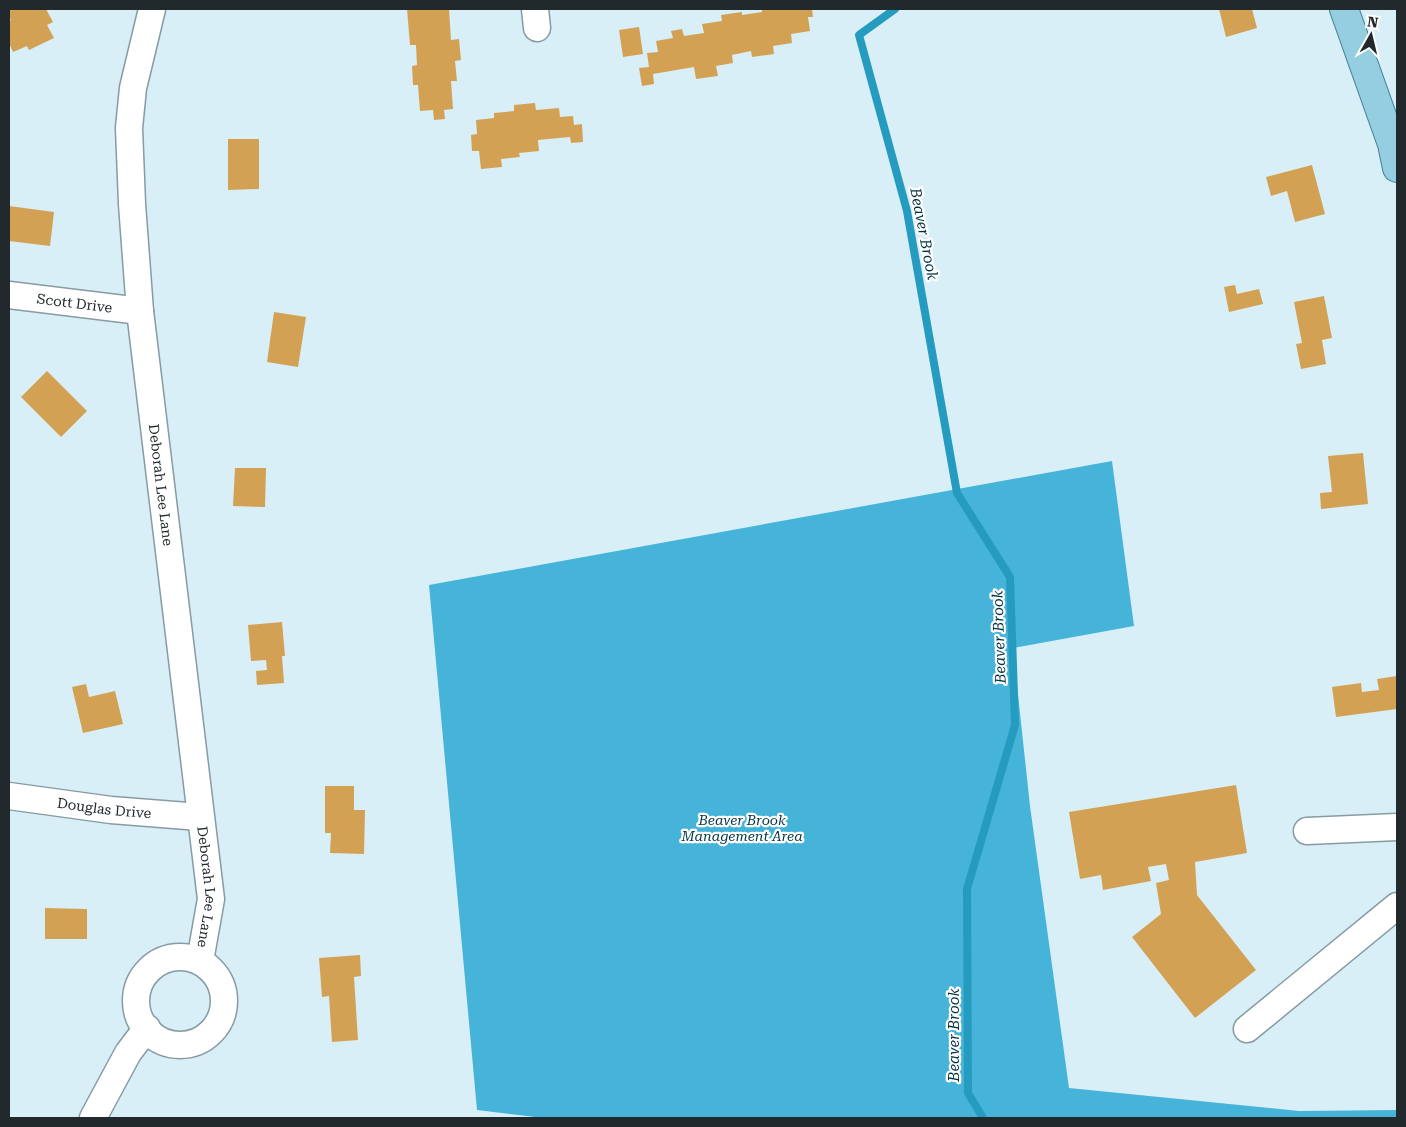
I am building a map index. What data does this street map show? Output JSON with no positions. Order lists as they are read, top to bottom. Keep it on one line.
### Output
{"streets":{"street":["Scott Drive","Deborah Lee Lane","Douglas Drive"]},"crossings":[["Scott Drive","Deborah Lee Lane"],["Deborah Lee Lane","Douglas Drive"]],"water":["Beaver Brook"],"parks":["Beaver Brook Management Area"],"north":"top"}
